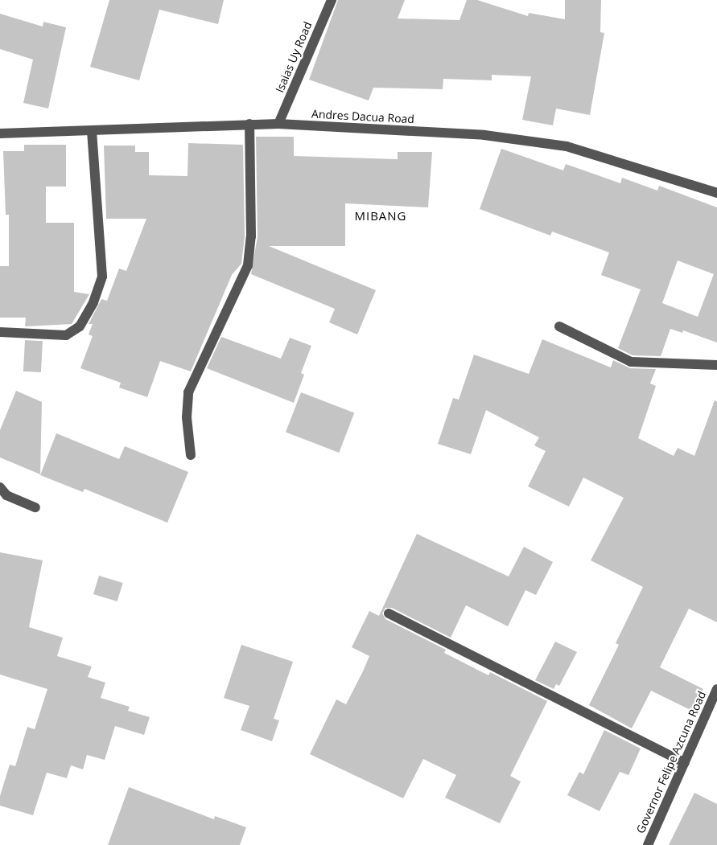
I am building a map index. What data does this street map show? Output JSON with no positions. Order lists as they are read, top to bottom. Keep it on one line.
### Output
{"streets":{"street":["Isaias Uy Road","Andres Dacua Road","Governor Felipe Azcuna Road"]},"crossings":[["Isaias Uy Road","Andres Dacua Road"]],"districts":["MIBANG"]}
